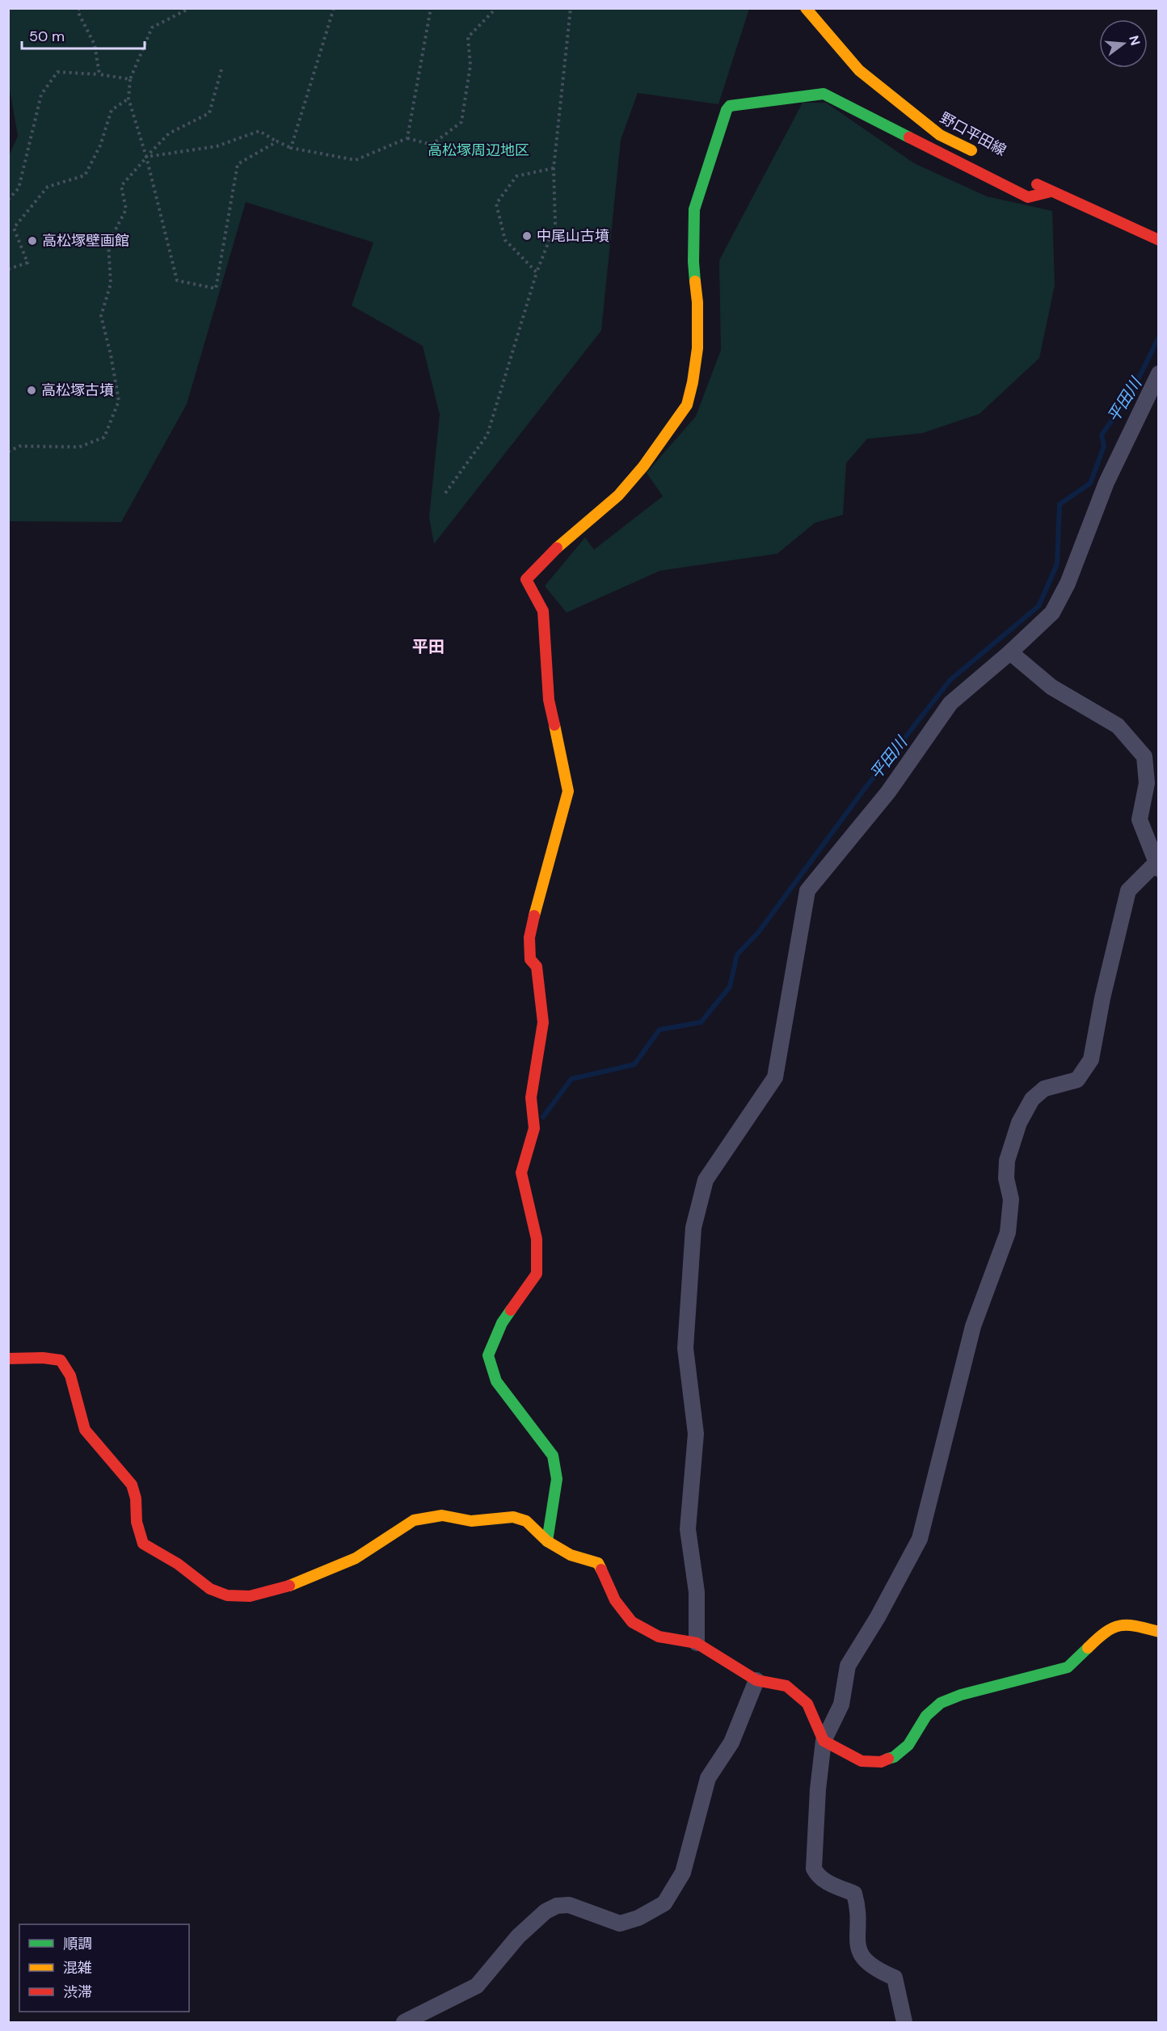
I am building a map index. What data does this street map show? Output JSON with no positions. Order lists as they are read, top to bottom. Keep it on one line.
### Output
{"streets":{"street":["野口平田線"]},"districts":["平田"],"water":["平田川"],"parks":["高松塚周辺地区"],"places":["中尾山古墳","高松塚壁画館","高松塚古墳"],"legend":["順調","混雑","渋滞"],"scale_bar":"50 m","north":"right"}
